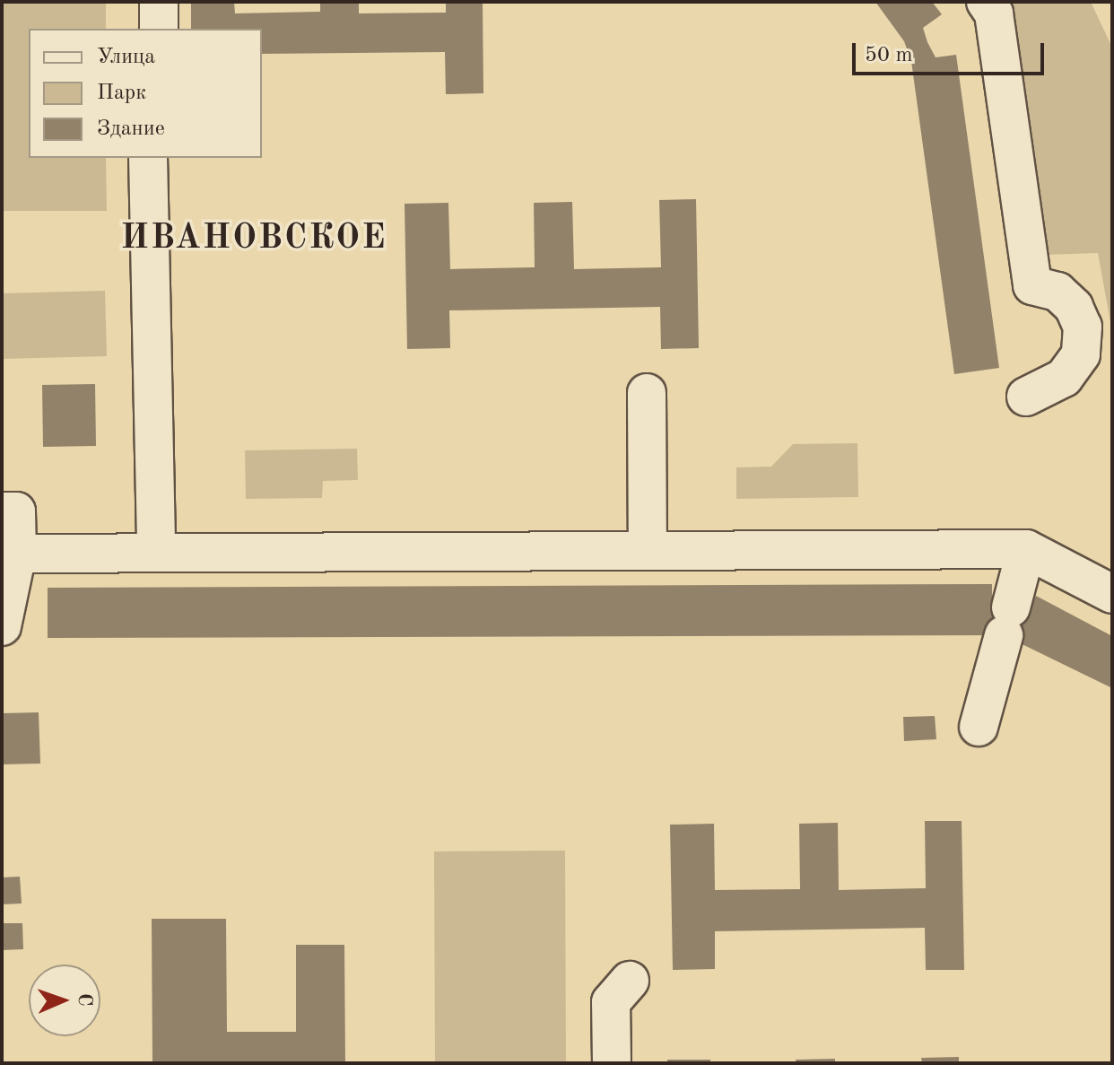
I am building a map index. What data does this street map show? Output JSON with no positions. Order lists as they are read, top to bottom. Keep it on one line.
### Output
{"districts":["ИВАНОВСКОЕ"],"legend":["Улица","Парк","Здание"],"scale_bar":"50 m","north":"right"}
